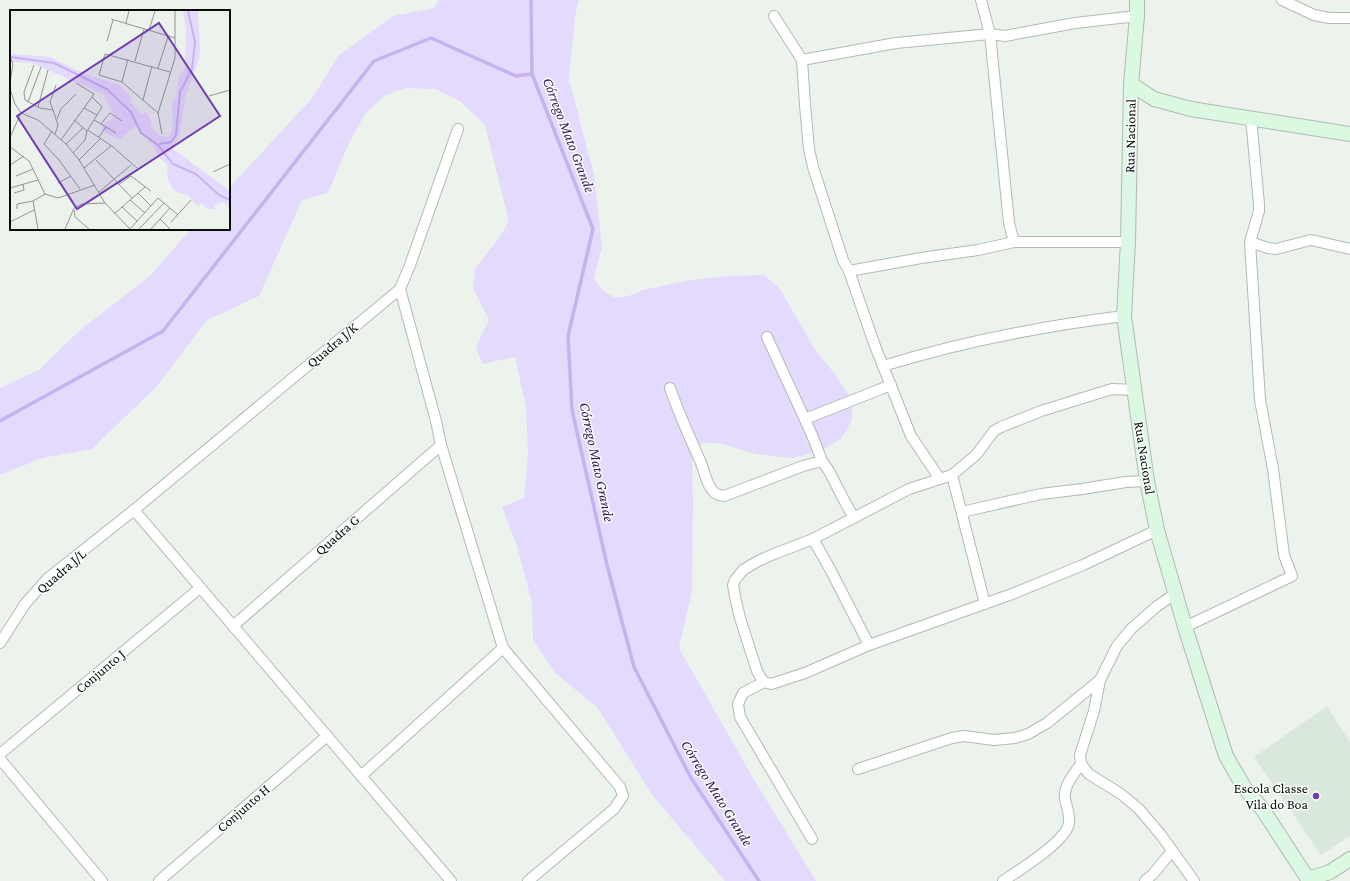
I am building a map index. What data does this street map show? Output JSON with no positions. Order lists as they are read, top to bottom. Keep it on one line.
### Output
{"streets":{"street":["Rua Nacional","Quadra J/K","Quadra G","Quadra J/L","Conjunto J","Conjunto H"]},"crossings":[["Quadra J/K","Quadra J/L"]],"water":["Córrego Mato Grande"],"places":["Escola Classe Vila do Boa"]}
